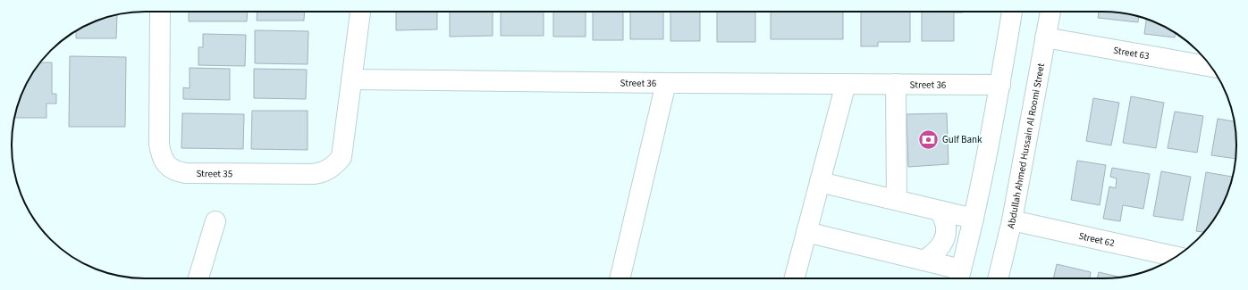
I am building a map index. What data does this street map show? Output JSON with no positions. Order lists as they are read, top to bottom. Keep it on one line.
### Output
{"streets":{"street":["Street 63","Street 36","Abdullah Ahmed Hussain Al Roomi Street","Street 35","Street 62"]},"crossings":[["Street 63","Abdullah Ahmed Hussain Al Roomi Street"],["Street 36","Street 35"],["Abdullah Ahmed Hussain Al Roomi Street","Street 62"]],"places":{"bank":["Gulf Bank"]}}
